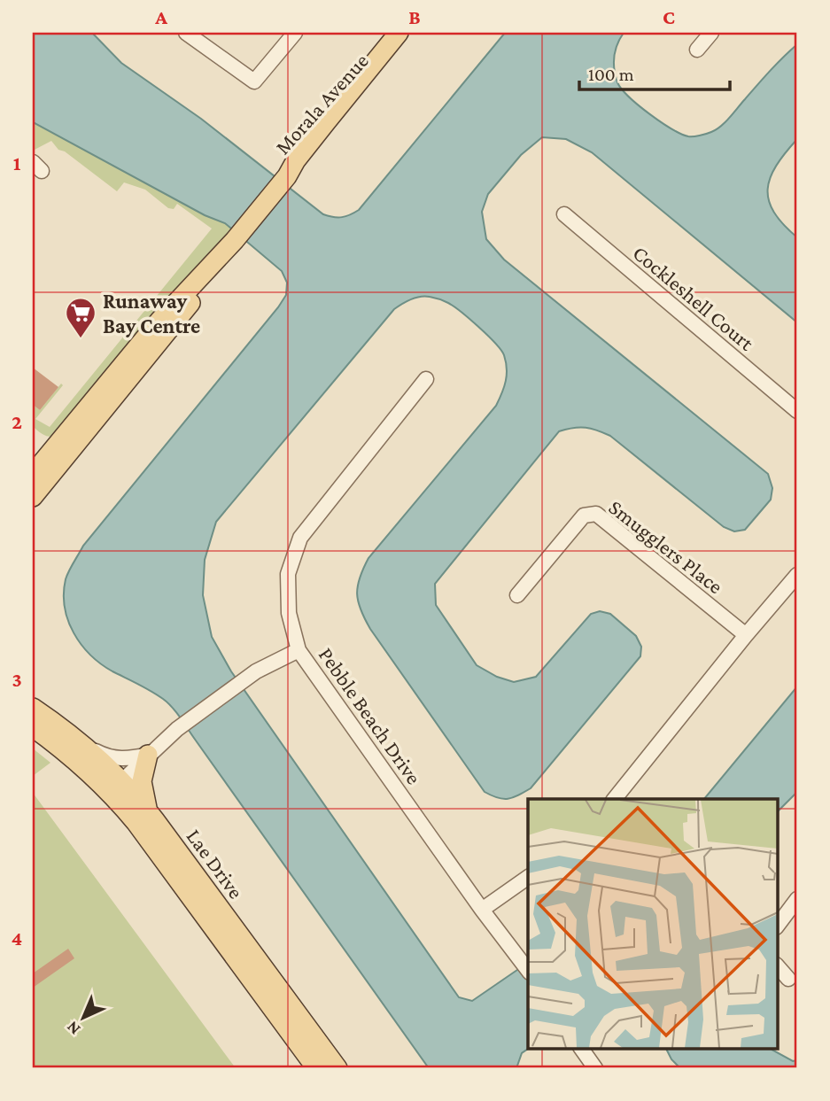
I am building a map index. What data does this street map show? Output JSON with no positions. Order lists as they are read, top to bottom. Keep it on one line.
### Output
{"streets":{"main road":["Morala Avenue","Lae Drive"],"street":["Cockleshell Court","Smugglers Place","Pebble Beach Drive"]},"places":{"supermarket":["Runaway Bay Centre"]},"scale_bar":"100 m","north":"bottom left","grid":{"columns":["A","B","C"],"rows":["1","2","3","4"]}}
